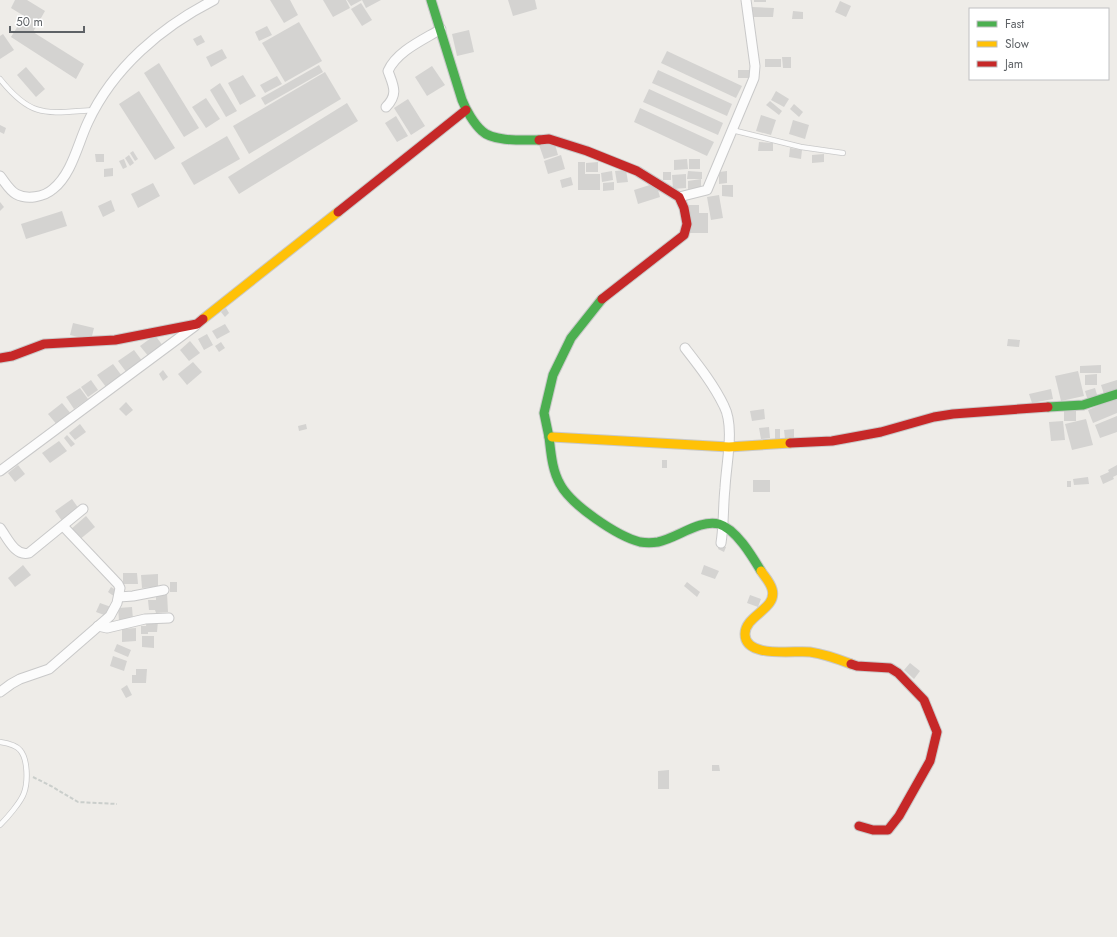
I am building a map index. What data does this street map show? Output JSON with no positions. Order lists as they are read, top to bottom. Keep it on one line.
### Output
{"legend":["Fast","Slow","Jam"],"scale_bar":"50 m"}
